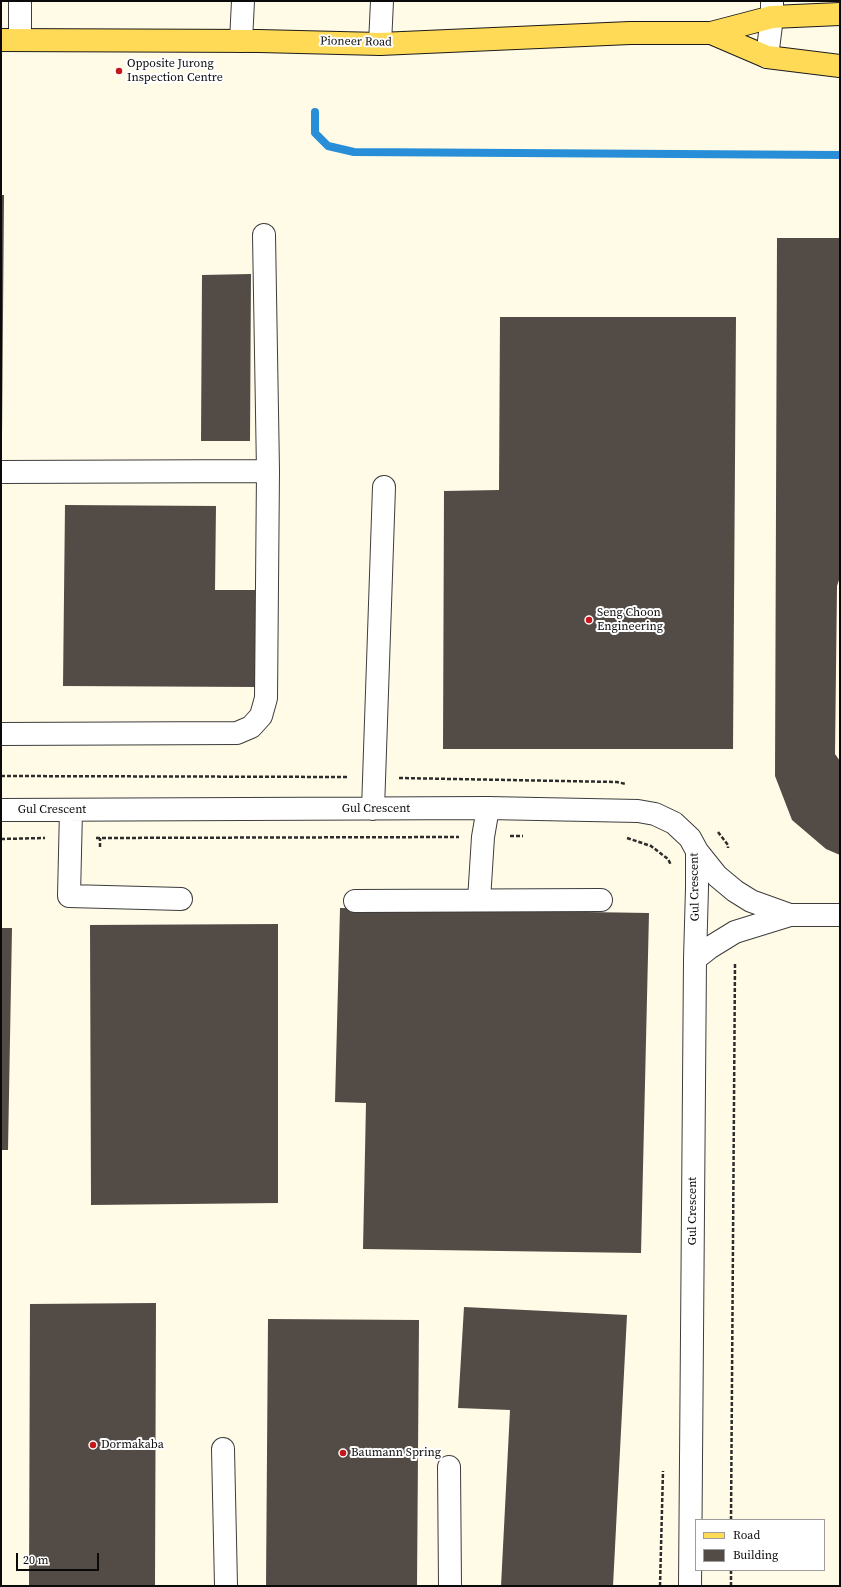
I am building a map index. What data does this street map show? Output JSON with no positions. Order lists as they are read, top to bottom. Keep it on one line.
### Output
{"streets":{"main road":["Pioneer Road"],"street":["Gul Crescent"]},"places":["Opposite Jurong Inspection Centre","Seng Choon Engineering","Dormakaba","Baumann Spring"],"legend":["Road","Building"],"scale_bar":"20 m"}
